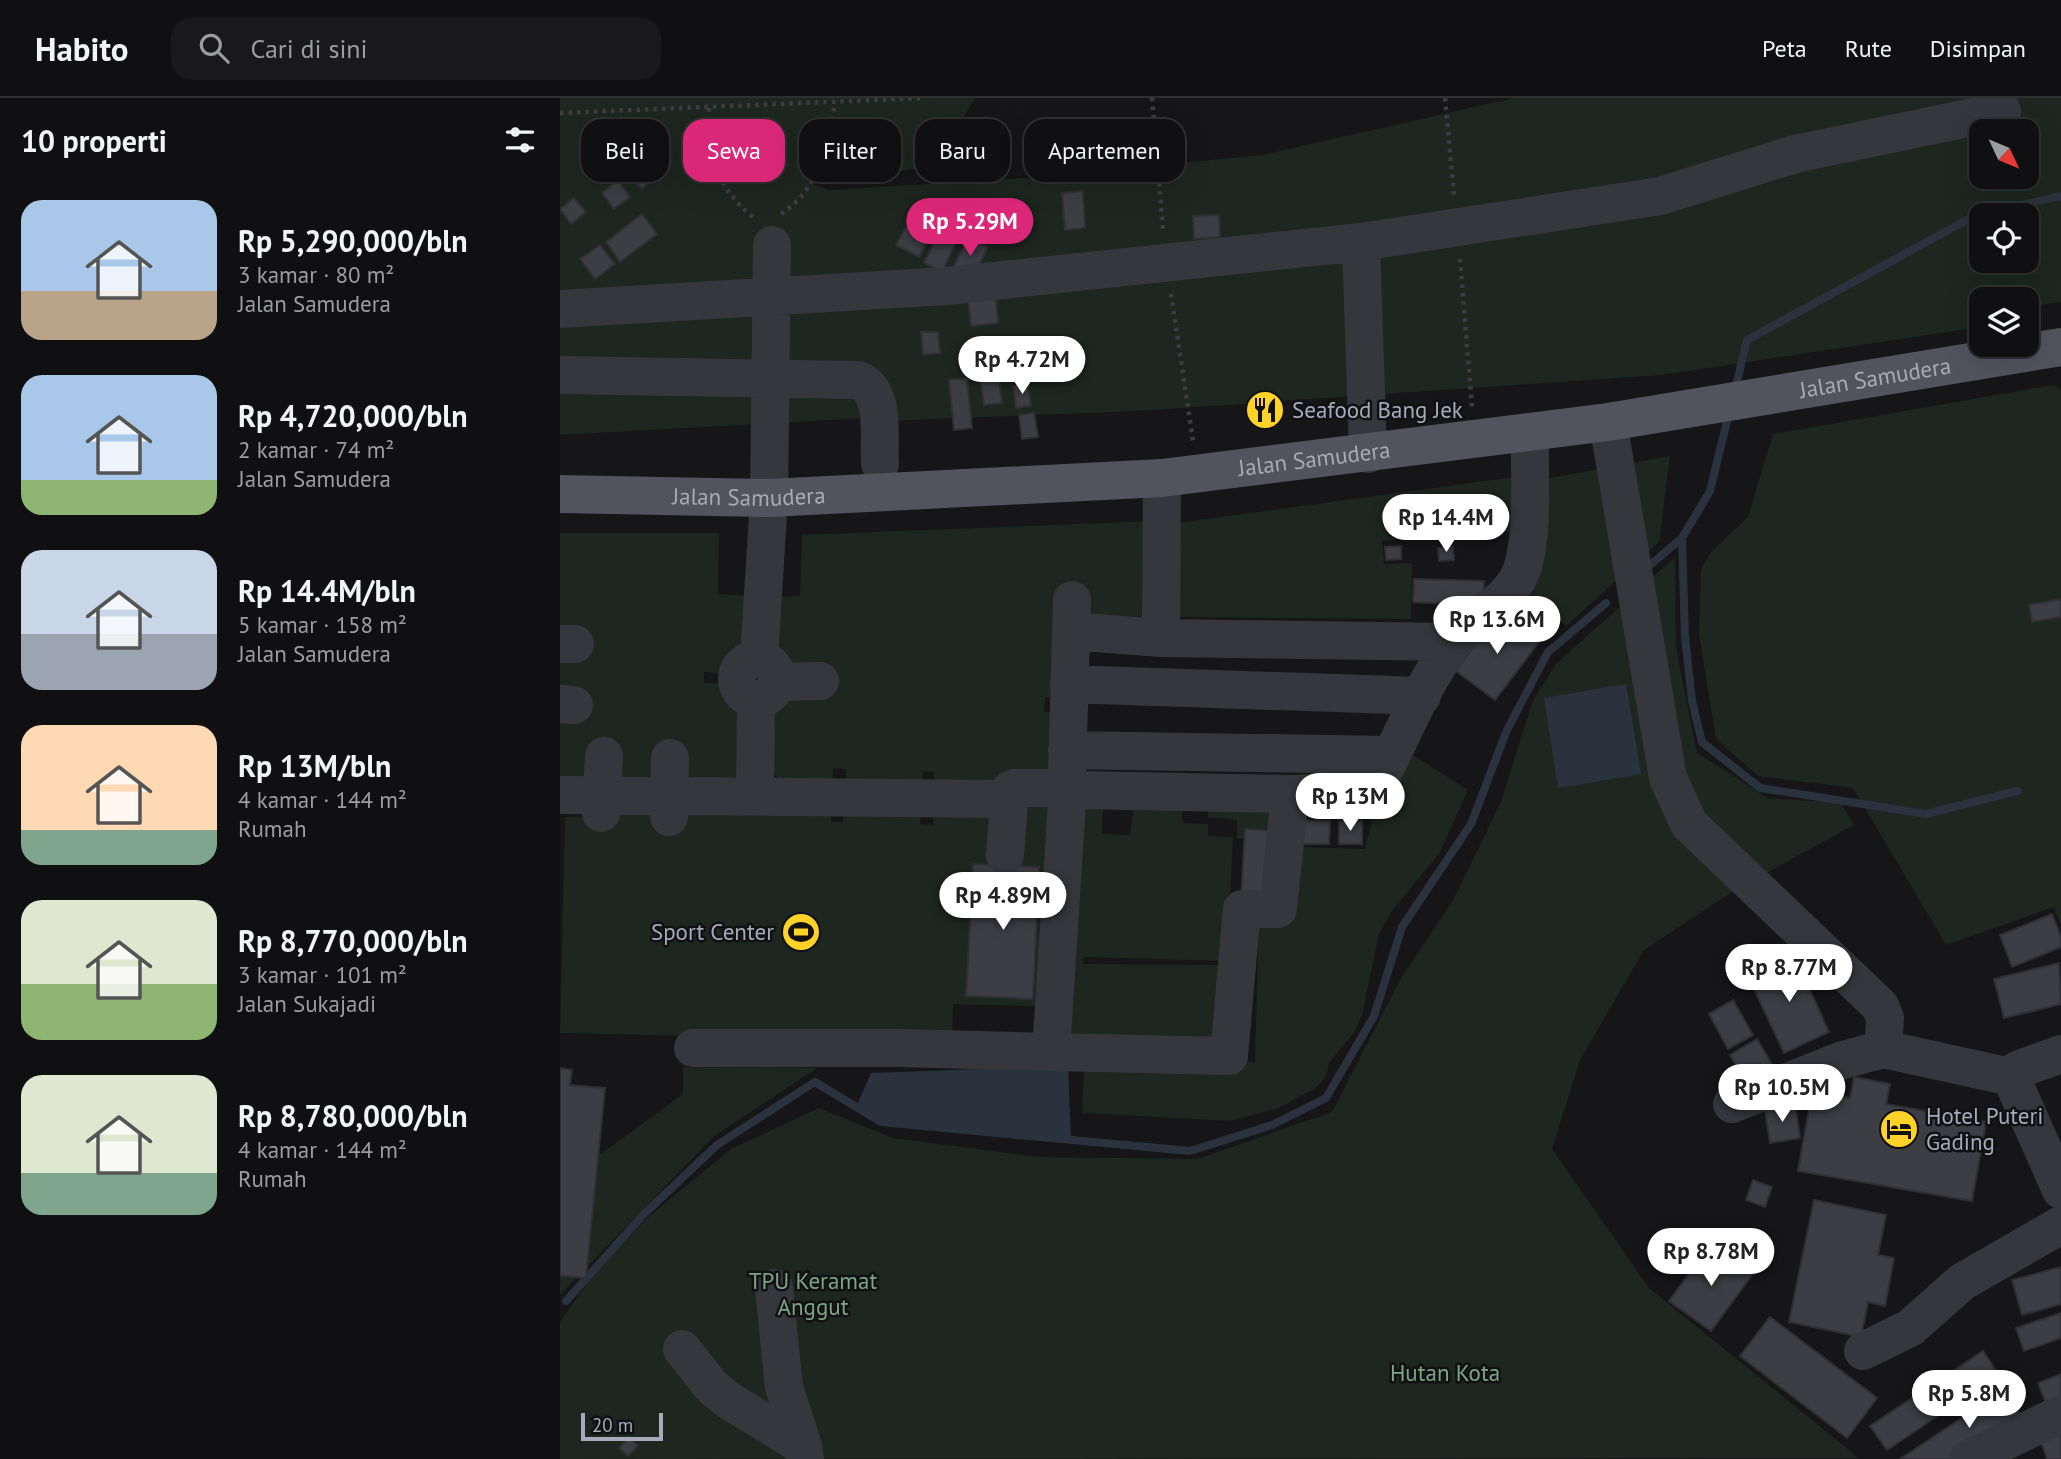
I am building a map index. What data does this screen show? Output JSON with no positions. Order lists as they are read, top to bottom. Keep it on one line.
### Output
{"streets":{"main road":["Jalan Samudera"]},"parks":["TPU Keramat Anggut","Hutan Kota"],"places":{"restaurant":["Seafood Bang Jek"],"sports":["Sport Center"],"hotel":["Hotel Puteri Gading"]},"scale_bar":"20 m","north":"bottom right","page":{"header":"Habito","search":"Cari di sini","nav":["Peta","Rute","Disimpan"],"heading":"10 properti","chip":["Beli","Sewa","Filter","Baru","Apartemen"],"list":[{"name":"Rp 5,290,000/bln","note":"3 kamar · 80 m² · Jalan Samudera"},{"name":"Rp 4,720,000/bln","note":"2 kamar · 74 m² · Jalan Samudera"},{"name":"Rp 14.4M/bln","note":"5 kamar · 158 m² · Jalan Samudera"},{"name":"Rp 13M/bln","note":"4 kamar · 144 m² · Rumah"},{"name":"Rp 8,770,000/bln","note":"3 kamar · 101 m² · Jalan Sukajadi"},{"name":"Rp 8,780,000/bln","note":"4 kamar · 144 m² · Rumah"}],"price":["Rp 5.29M","Rp 4.72M","Rp 14.4M","Rp 13.6M","Rp 13M","Rp 4.89M","Rp 8.77M","Rp 10.5M","Rp 8.78M","Rp 5.8M"],"scale":"20 m"}}
